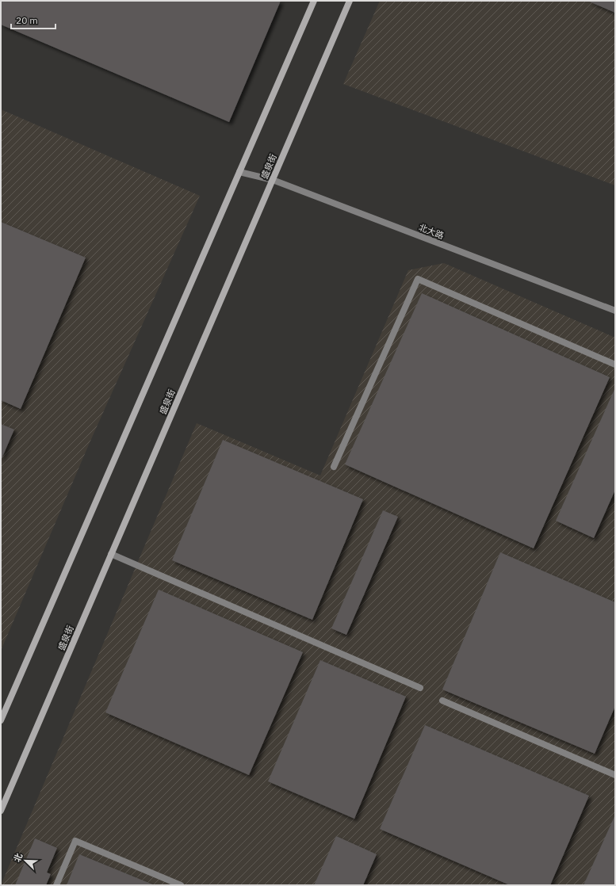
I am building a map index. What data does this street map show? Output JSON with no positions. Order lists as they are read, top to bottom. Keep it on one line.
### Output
{"streets":{"main road":["盛泉街"],"street":["北大路"]},"crossings":[["盛泉街","北大路"]],"scale_bar":"20 m","north":"top left"}
